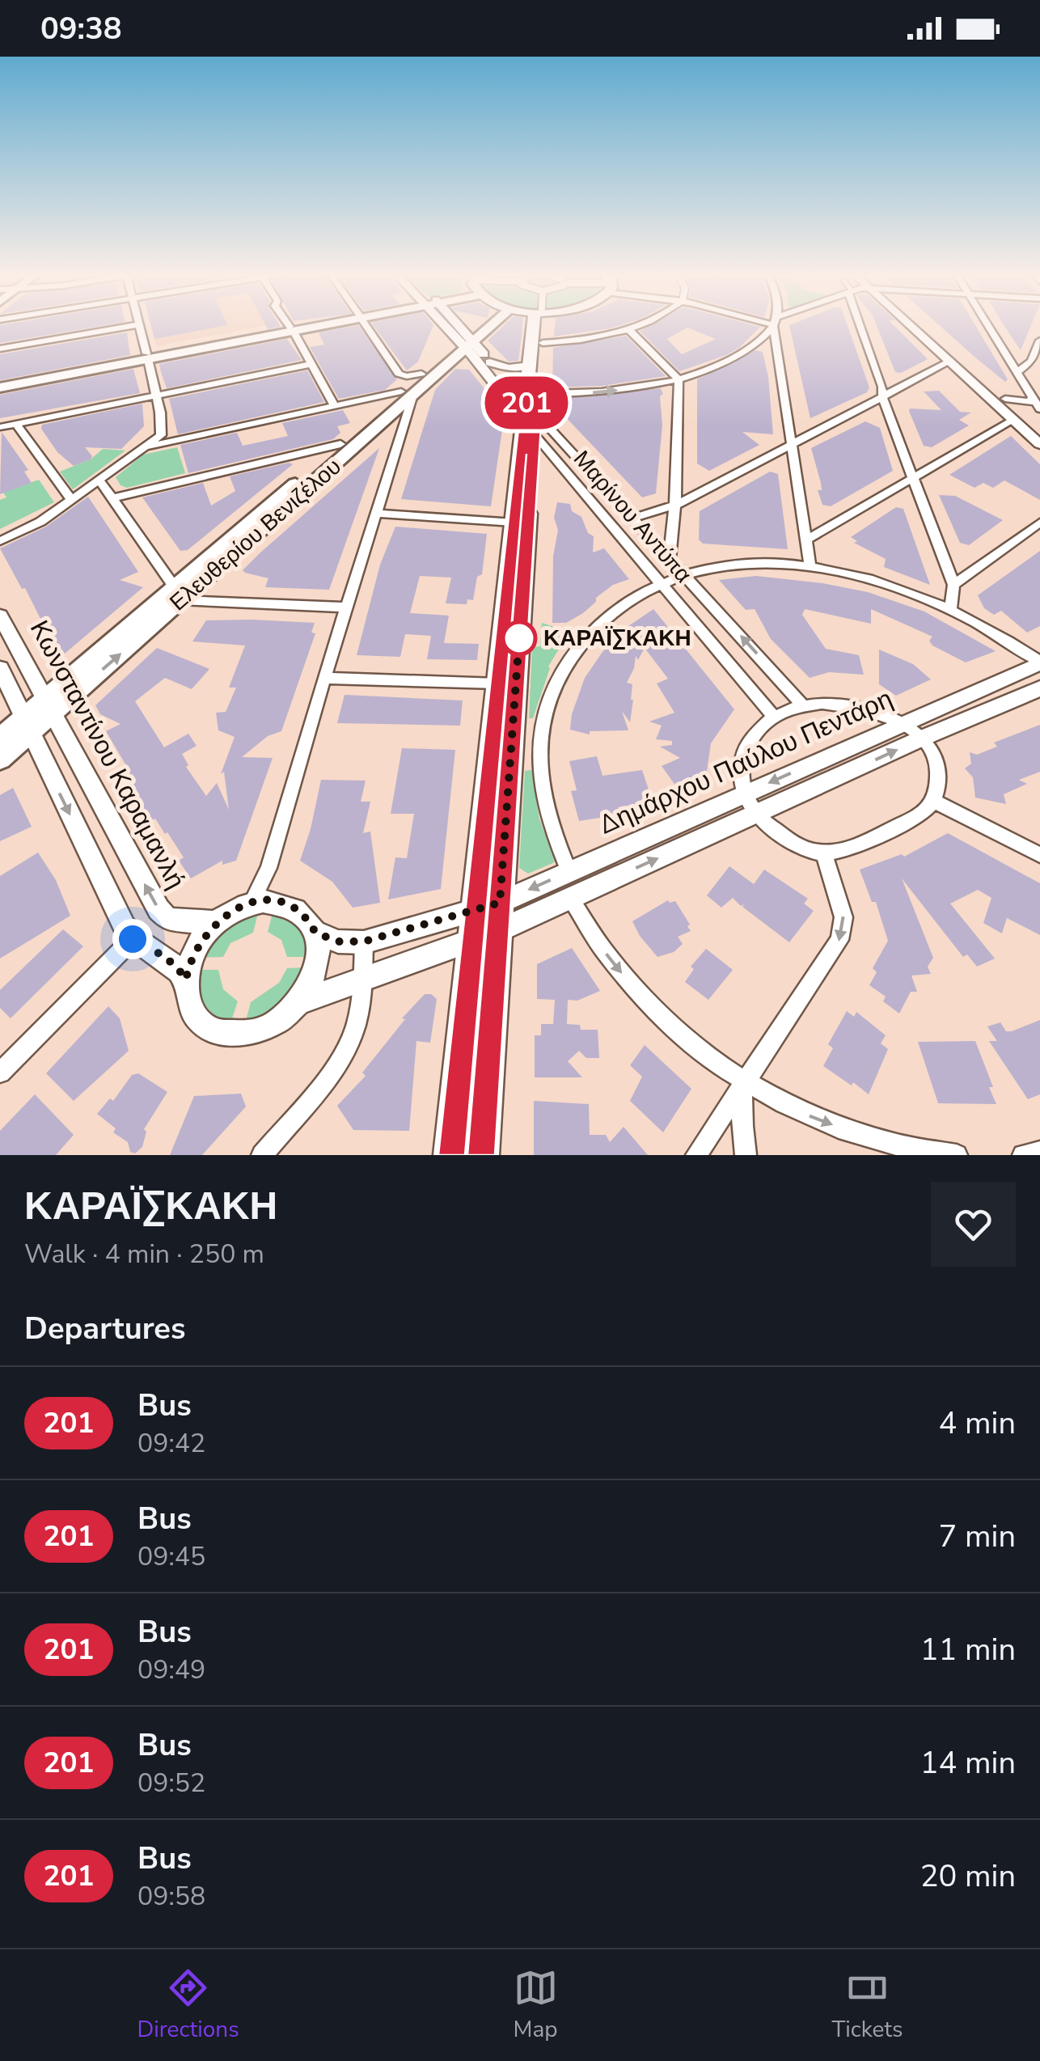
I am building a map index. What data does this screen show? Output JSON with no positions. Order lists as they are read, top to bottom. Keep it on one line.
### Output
{"streets":{"main road":["Ελευθερίου Βενιζέλου"],"street":["Μαρίνου Αντύπα","Κωνσταντίνου Καραμανλή","Δημάρχου Παύλου Πεντάρη"]},"crossings":[["Μαρίνου Αντύπα","Ελευθερίου Βενιζέλου"],["Ελευθερίου Βενιζέλου","Κωνσταντίνου Καραμανλή"]],"places":["ΚΑΡΑΪΣΚΑΚΗ"],"lines":["bus line 201"],"page":{"status":"09:38","on_map":"201","heading":[["ΚΑΡΑΪΣΚΑΚΗ","Walk · 4 min · 250 m"],"Departures"],"list":[{"mark":"201","name":"Bus","note":"09:42","value":"4 min"},{"mark":"201","name":"Bus","note":"09:45","value":"7 min"},{"mark":"201","name":"Bus","note":"09:49","value":"11 min"},{"mark":"201","name":"Bus","note":"09:52","value":"14 min"},{"mark":"201","name":"Bus","note":"09:58","value":"20 min"}],"tabs":["Directions","Map","Tickets"]}}
